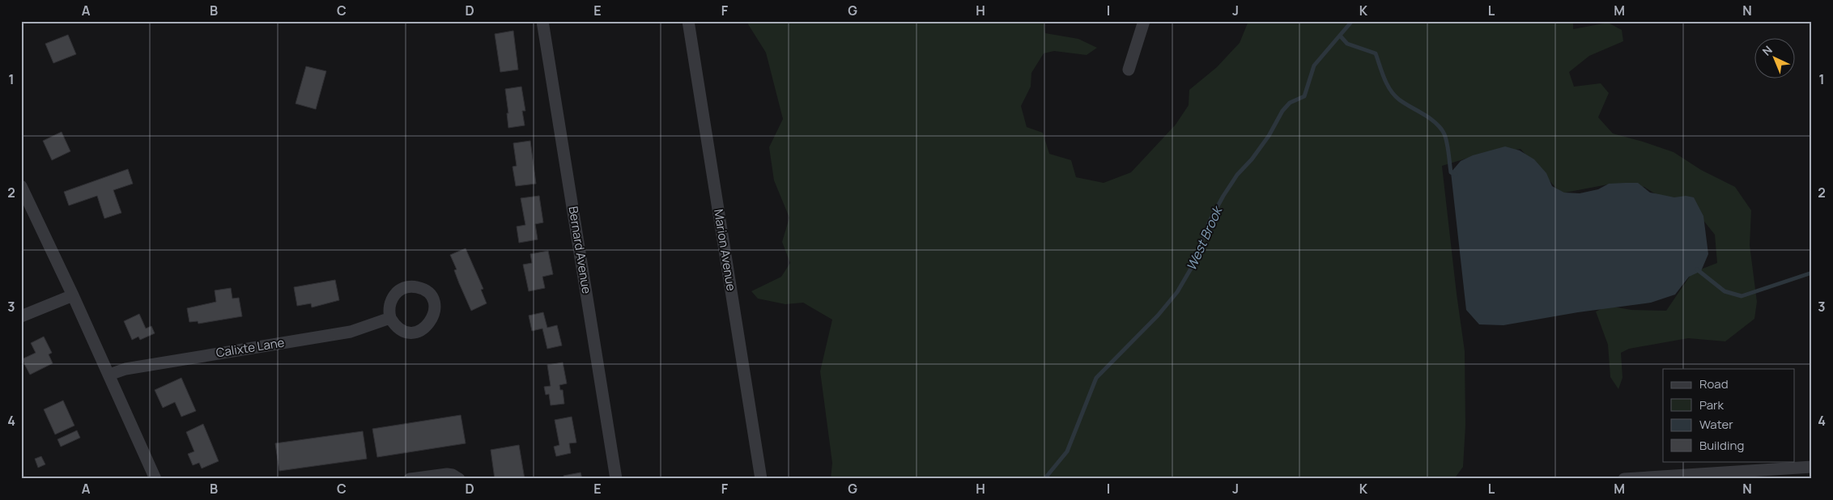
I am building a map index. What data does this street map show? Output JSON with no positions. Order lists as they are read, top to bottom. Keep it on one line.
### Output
{"streets":{"street":["Bernard Avenue","Marion Avenue","Calixte Lane"]},"water":["West Brook"],"legend":["Road","Park","Water","Building"],"north":"top left","grid":{"columns":["A","B","C","D","E","F","G","H","I","J","K","L","M","N"],"rows":["1","2","3","4"]}}
